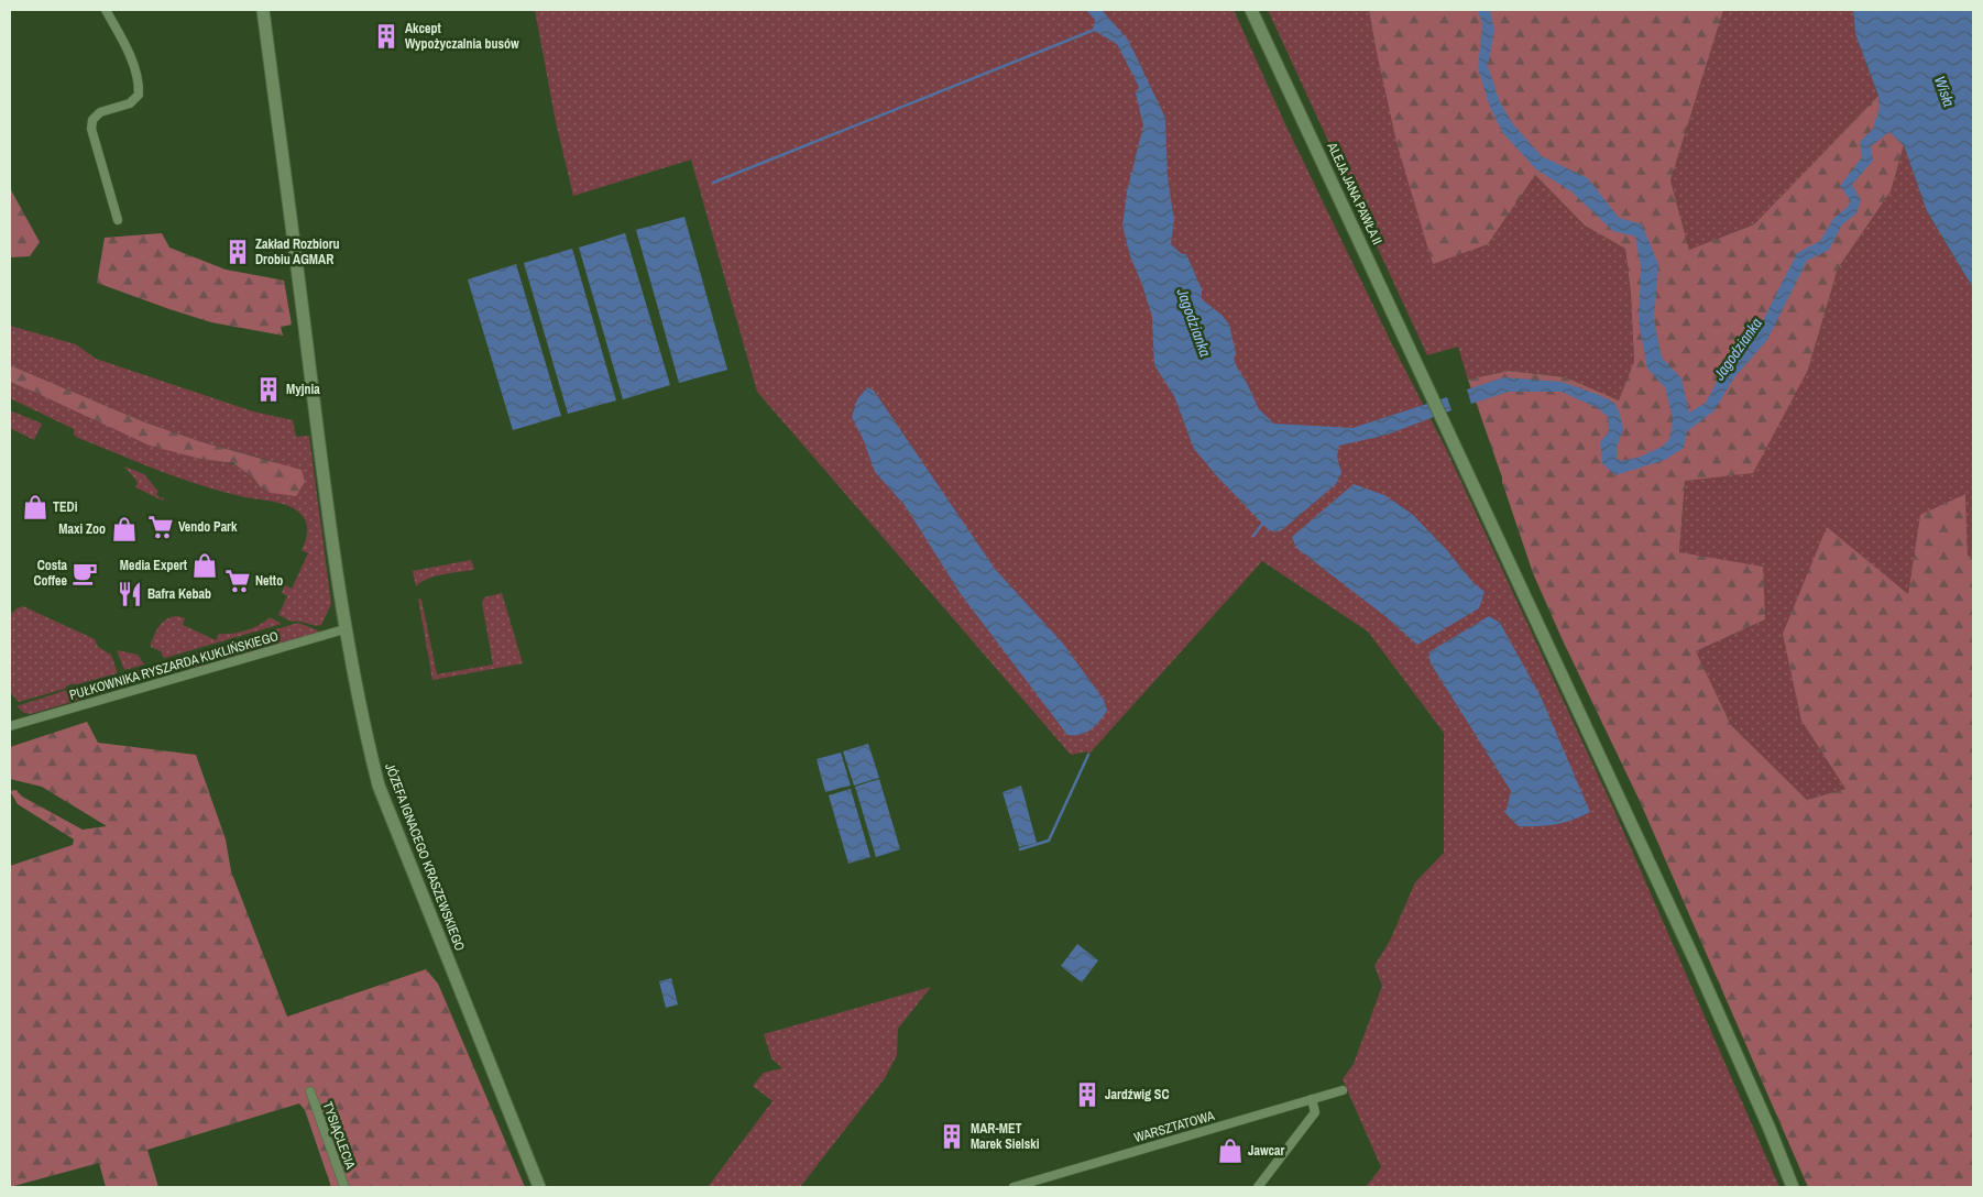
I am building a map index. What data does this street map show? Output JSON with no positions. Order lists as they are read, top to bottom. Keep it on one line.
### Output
{"streets":{"main road":["ALEJA JANA PAWŁA II","JÓZEFA IGNACEGO KRASZEWSKIEGO"],"street":["PUŁKOWNIKA RYSZARDA KUKLIŃSKIEGO","WARSZTATOWA","TYSIĄCLECIA"]},"crossings":[["PUŁKOWNIKA RYSZARDA KUKLIŃSKIEGO","JÓZEFA IGNACEGO KRASZEWSKIEGO"]],"water":["Wisła","Jagodzianka"],"places":{"building":["Akcept Wypożyczalnia busów","Zakład Rozbioru Drobiu AGMAR","Myjnia","Jardźwig SC","MAR-MET Marek Sielski"],"shop":["TEDi","Maxi Zoo","Media Expert","Jawcar"],"supermarket":["Vendo Park","Netto"],"cafe":["Costa Coffee"],"restaurant":["Bafra Kebab"]}}
